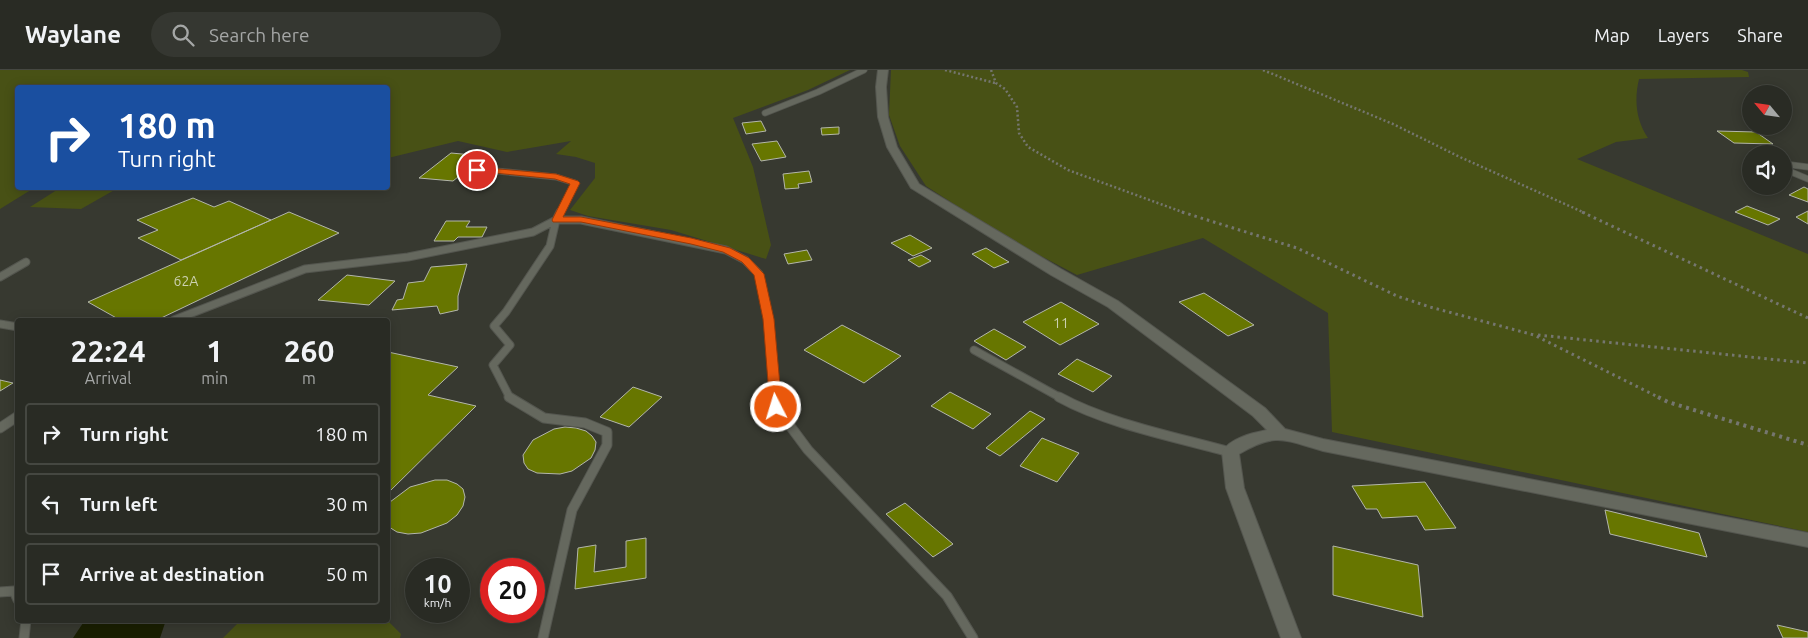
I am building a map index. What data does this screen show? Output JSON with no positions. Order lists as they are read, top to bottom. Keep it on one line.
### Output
{"house_numbers":["62А","11"],"north":"top left","page":{"header":"Waylane","search":"Search here","nav":["Map","Layers","Share"],"turn":["180 m","Turn right"],"eta":["22:24","Arrival","1","min","260","m"],"list":[{"name":"Turn right","value":"180 m"},{"name":"Turn left","value":"30 m"},{"name":"Arrive at destination","value":"50 m"}],"speed":"10 km/h","limit":"20"}}
